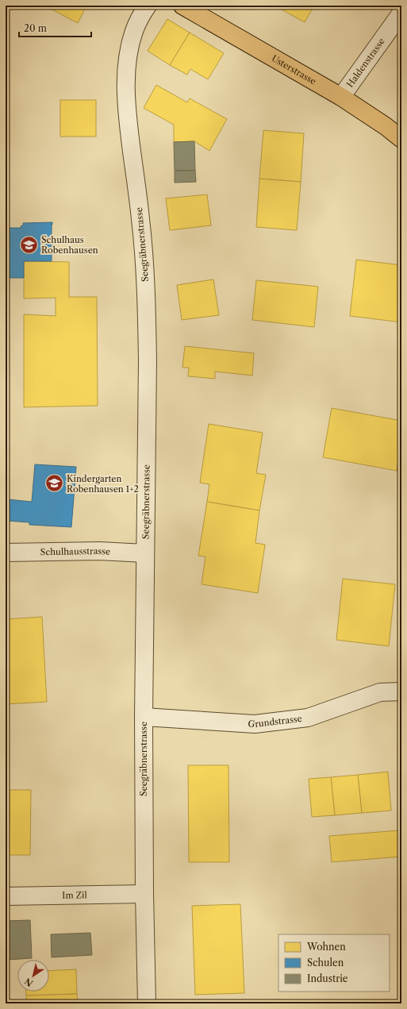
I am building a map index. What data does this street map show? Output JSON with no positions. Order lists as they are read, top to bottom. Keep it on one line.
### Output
{"streets":{"main road":["Usterstrasse"],"street":["Haldenstrasse","Seegräbnerstrasse","Schulhausstrasse","Grundstrasse","Im Zil"]},"crossings":[["Haldenstrasse","Usterstrasse"],["Seegräbnerstrasse","Schulhausstrasse"],["Seegräbnerstrasse","Grundstrasse"],["Seegräbnerstrasse","Im Zil"]],"places":{"school or university":["Schulhaus Robenhausen","Kindergarten Robenhausen 1+2"]},"legend":["Wohnen","Schulen","Industrie"],"scale_bar":"20 m","north":"bottom left"}
